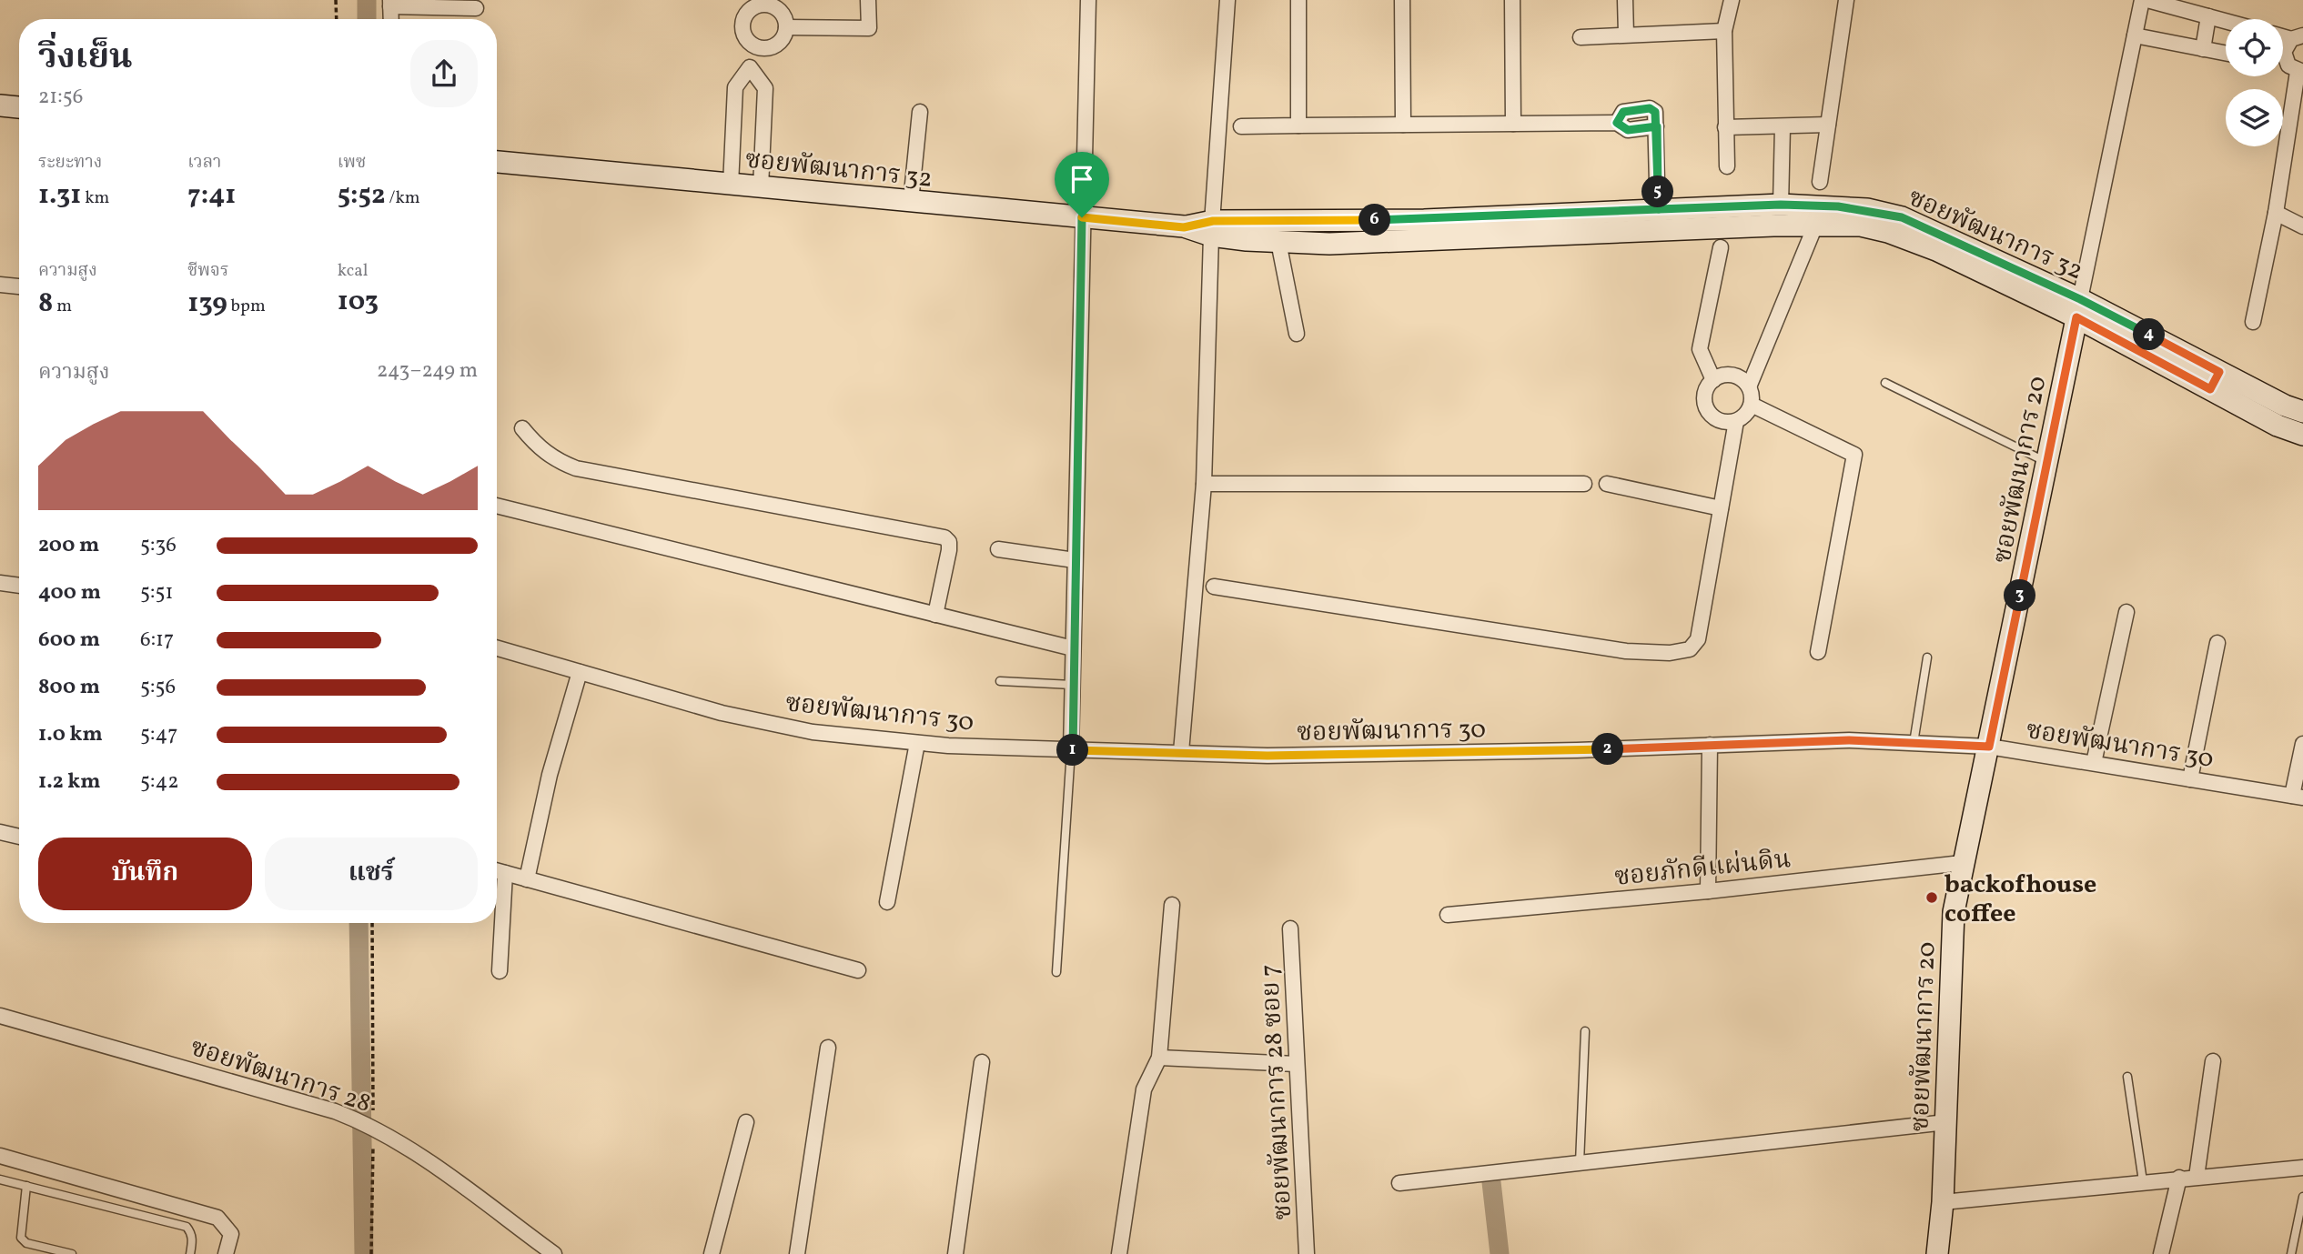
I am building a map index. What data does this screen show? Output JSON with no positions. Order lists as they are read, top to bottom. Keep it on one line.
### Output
{"streets":{"street":["ซอยพัฒนาการ 32","ซอยพัฒนาการ 20","ซอยพัฒนาการ 30","ซอยภักดีแผ่นดิน","ซอยพัฒนาการ 28","ซอยพัฒนาการ 28 ซอย 7"]},"crossings":[["ซอยพัฒนาการ 32","ซอยพัฒนาการ 20"],["ซอยพัฒนาการ 20","ซอยพัฒนาการ 30"],["ซอยพัฒนาการ 20","ซอยภักดีแผ่นดิน"]],"places":["backofhouse coffee"],"page":{"heading":["วิ่งเย็น","21:56"],"stats":[["ระยะทาง","1.31 km"],["เวลา","7:41"],["เพซ","5:52 /km"],["ความสูง","8 m"],["ชีพจร","139 bpm"],["kcal","103"]],"pins":["5","6","4","3","2","1"],"chart":["ความสูง","243–249 m"],"list":[{"name":"200 m","note":"5:36"},{"name":"400 m","note":"5:51"},{"name":"600 m","note":"6:17"},{"name":"800 m","note":"5:56"},{"name":"1.0 km","note":"5:47"},{"name":"1.2 km","note":"5:42"}],"buttons":["บันทึก","แชร์"]}}
